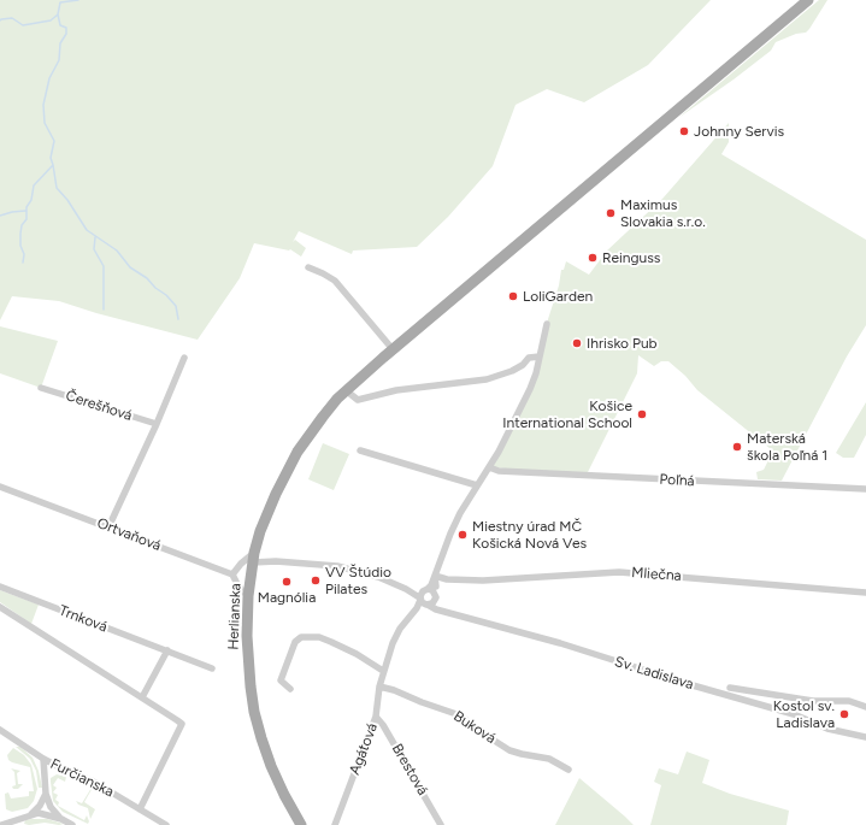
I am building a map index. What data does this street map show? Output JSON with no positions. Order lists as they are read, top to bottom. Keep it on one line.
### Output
{"streets":{"main road":["Herlianska"],"street":["Čerešňová","Poľná","Ortvaňová","Mliečna","Trnková","Sv. Ladislava","Buková","Agátová","Brestová","Furčianska"]},"crossings":[["Mliečna","Agátová"],["Trnková","Furčianska"],["Sv. Ladislava","Agátová"],["Buková","Agátová"],["Agátová","Brestová"]],"places":["Johnny Servis","Maximus Slovakia s.r.o.","Reinguss","LoliGarden","Ihrisko Pub","Košice International School","Materská škola Poľná 1","Miestny úrad MČ Košická Nová Ves","VV Štúdio Pilates","Magnólia","Kostol sv. Ladislava"]}
